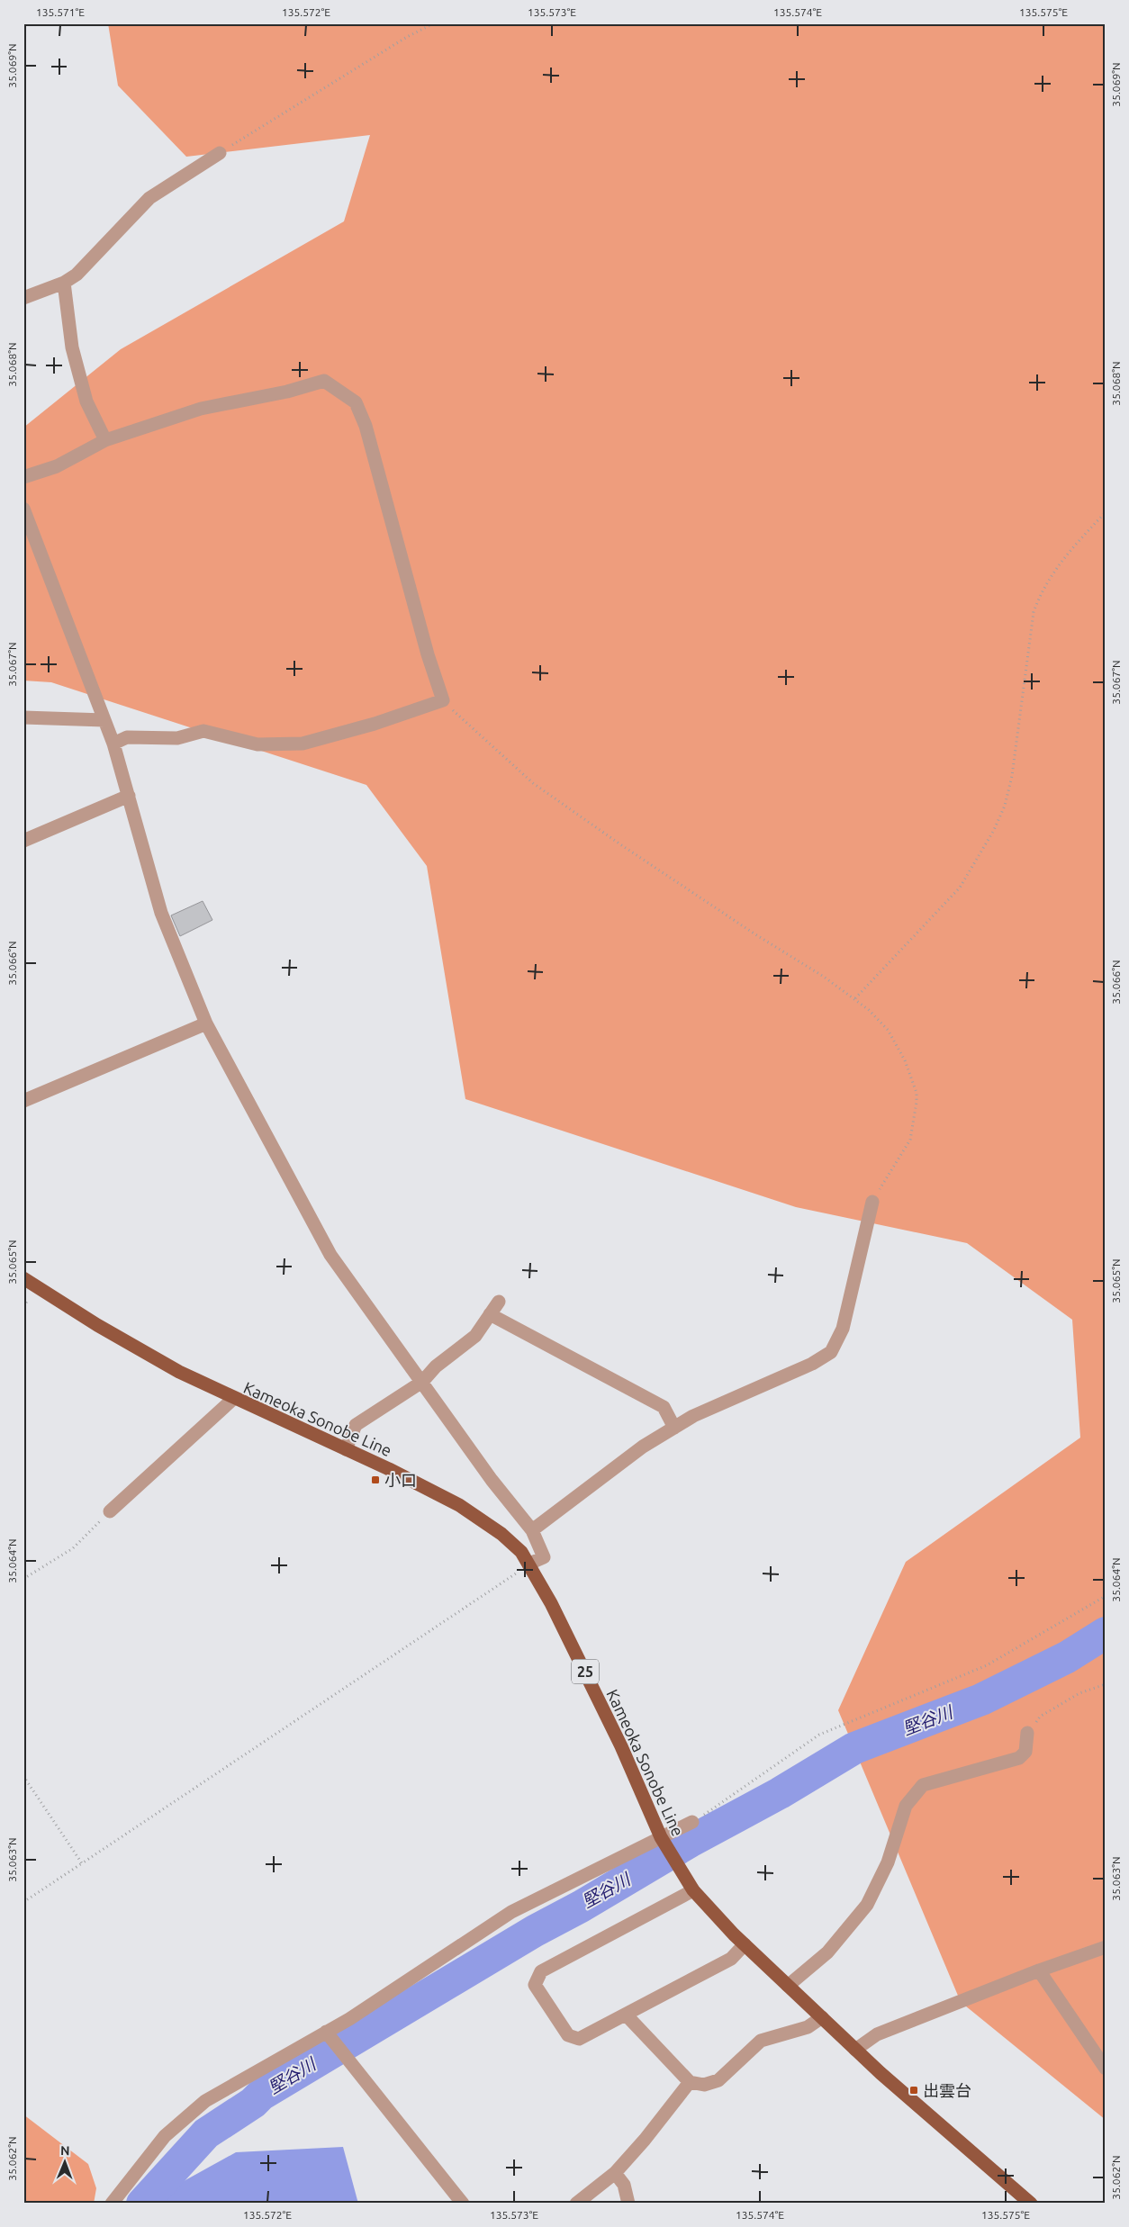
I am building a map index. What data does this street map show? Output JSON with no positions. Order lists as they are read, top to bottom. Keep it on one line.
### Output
{"streets":{"main road":["Kameoka Sonobe Line","25"]},"water":["堅谷川"],"places":{"transit":["小口","出雲台"]},"north":"top","coordinates":["135.571°E","135.572°E","135.573°E","135.574°E","135.575°E","35.069°N","35.068°N","35.067°N","35.066°N","35.065°N","35.064°N","35.063°N","35.062°N"]}
